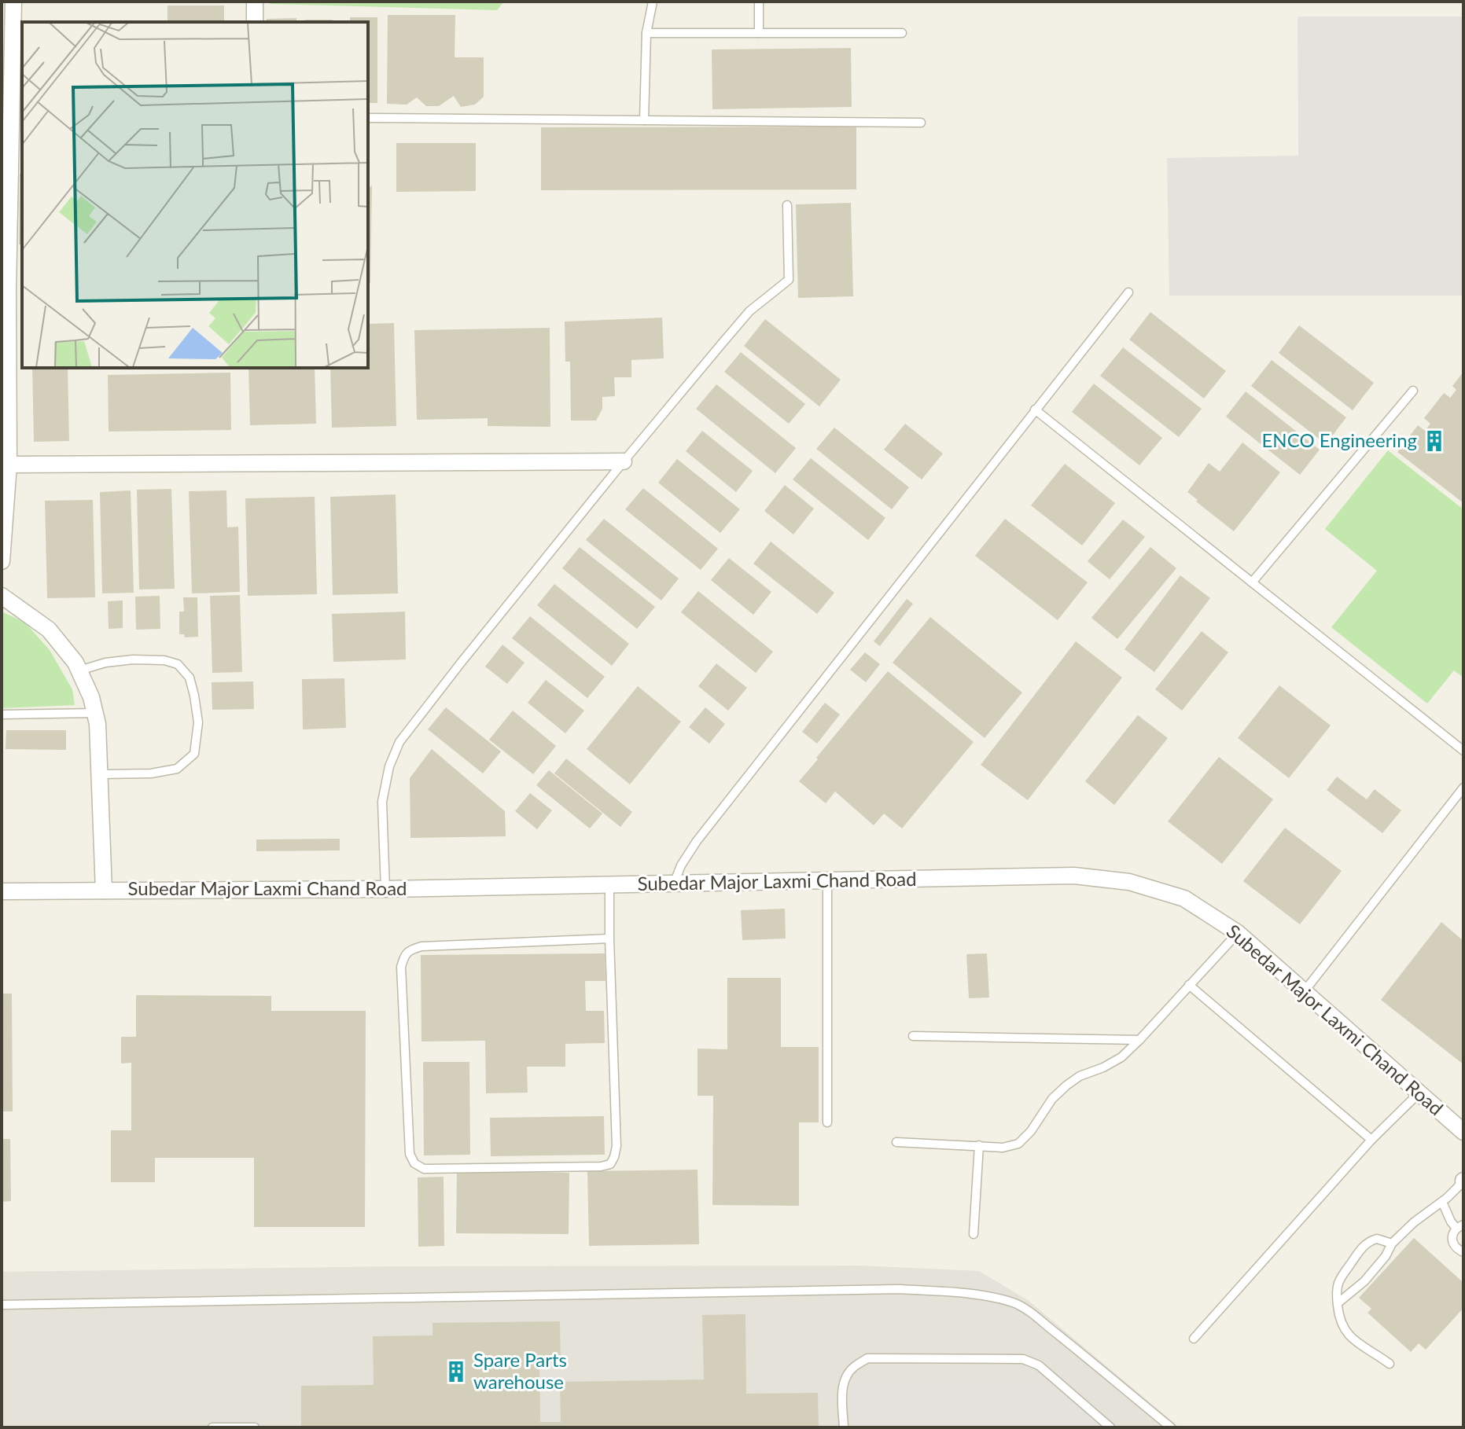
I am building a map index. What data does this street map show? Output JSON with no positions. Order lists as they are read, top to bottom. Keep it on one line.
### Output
{"streets":{"street":["Subedar Major Laxmi Chand Road"]},"places":{"building":["ENCO Engineering","Spare Parts warehouse"]}}
